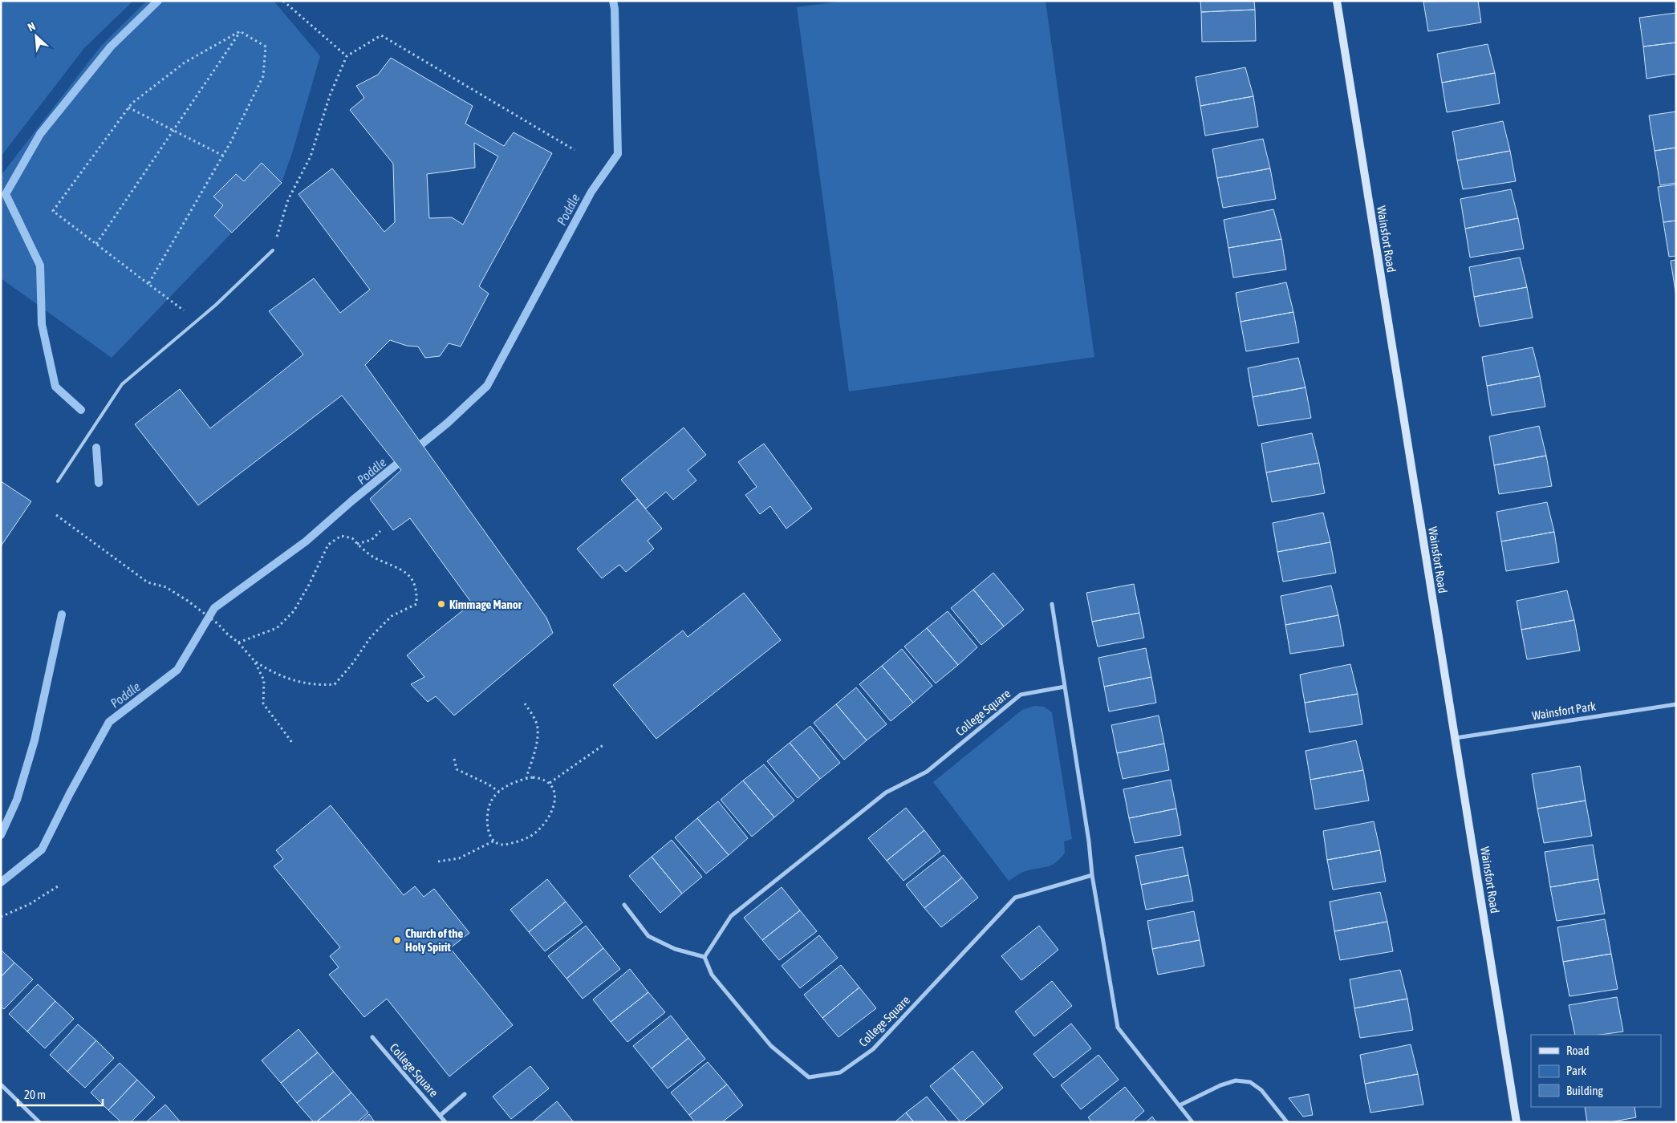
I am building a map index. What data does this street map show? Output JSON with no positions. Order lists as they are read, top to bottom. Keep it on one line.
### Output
{"streets":{"main road":["Wainsfort Road"],"street":["Wainsfort Park","College Square"]},"crossings":[["Wainsfort Road","Wainsfort Park"]],"water":["Poddle"],"places":["Kimmage Manor","Church of the Holy Spirit"],"legend":["Road","Park","Building"],"scale_bar":"20 m","north":"top left"}
